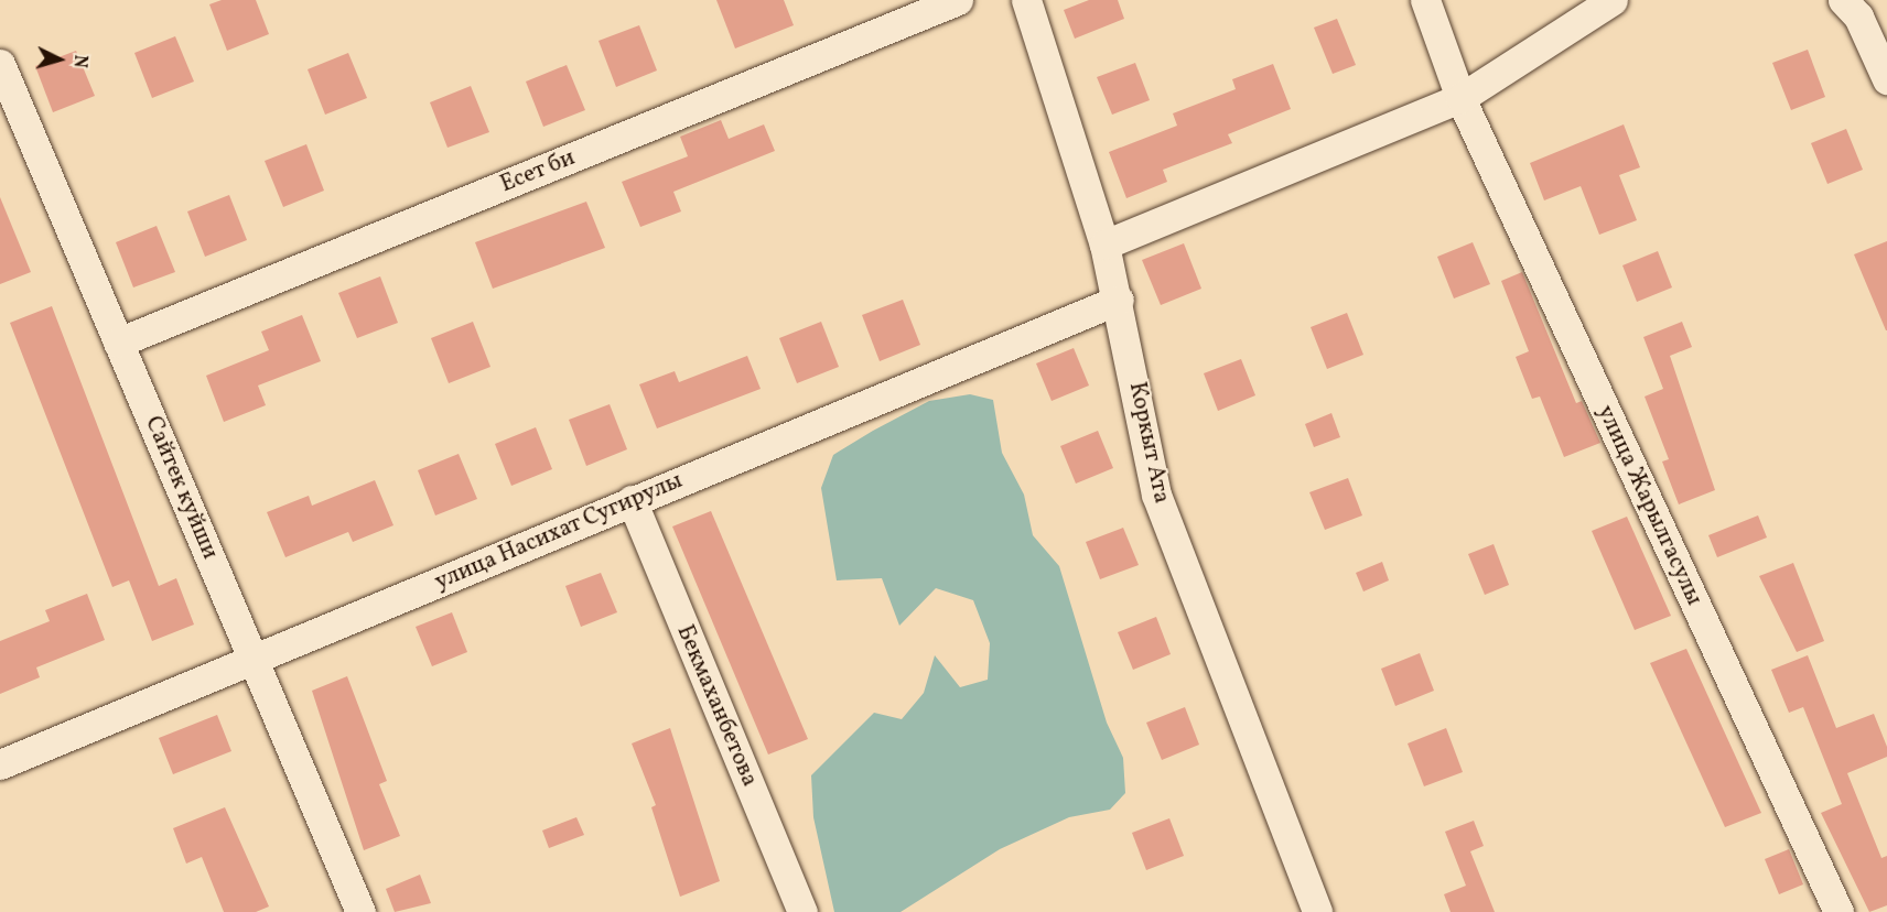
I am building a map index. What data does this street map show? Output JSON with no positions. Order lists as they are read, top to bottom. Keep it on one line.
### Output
{"streets":{"street":["Есет би","Коркыт Ата","Сайтек куйши","улица Жарылгасулы","улица Насихат Сугирулы","Бекмаханбетова"]},"crossings":[["Есет би","Сайтек куйши"],["Коркыт Ата","улица Насихат Сугирулы"],["Сайтек куйши","улица Насихат Сугирулы"],["улица Насихат Сугирулы","Бекмаханбетова"]],"north":"right"}
